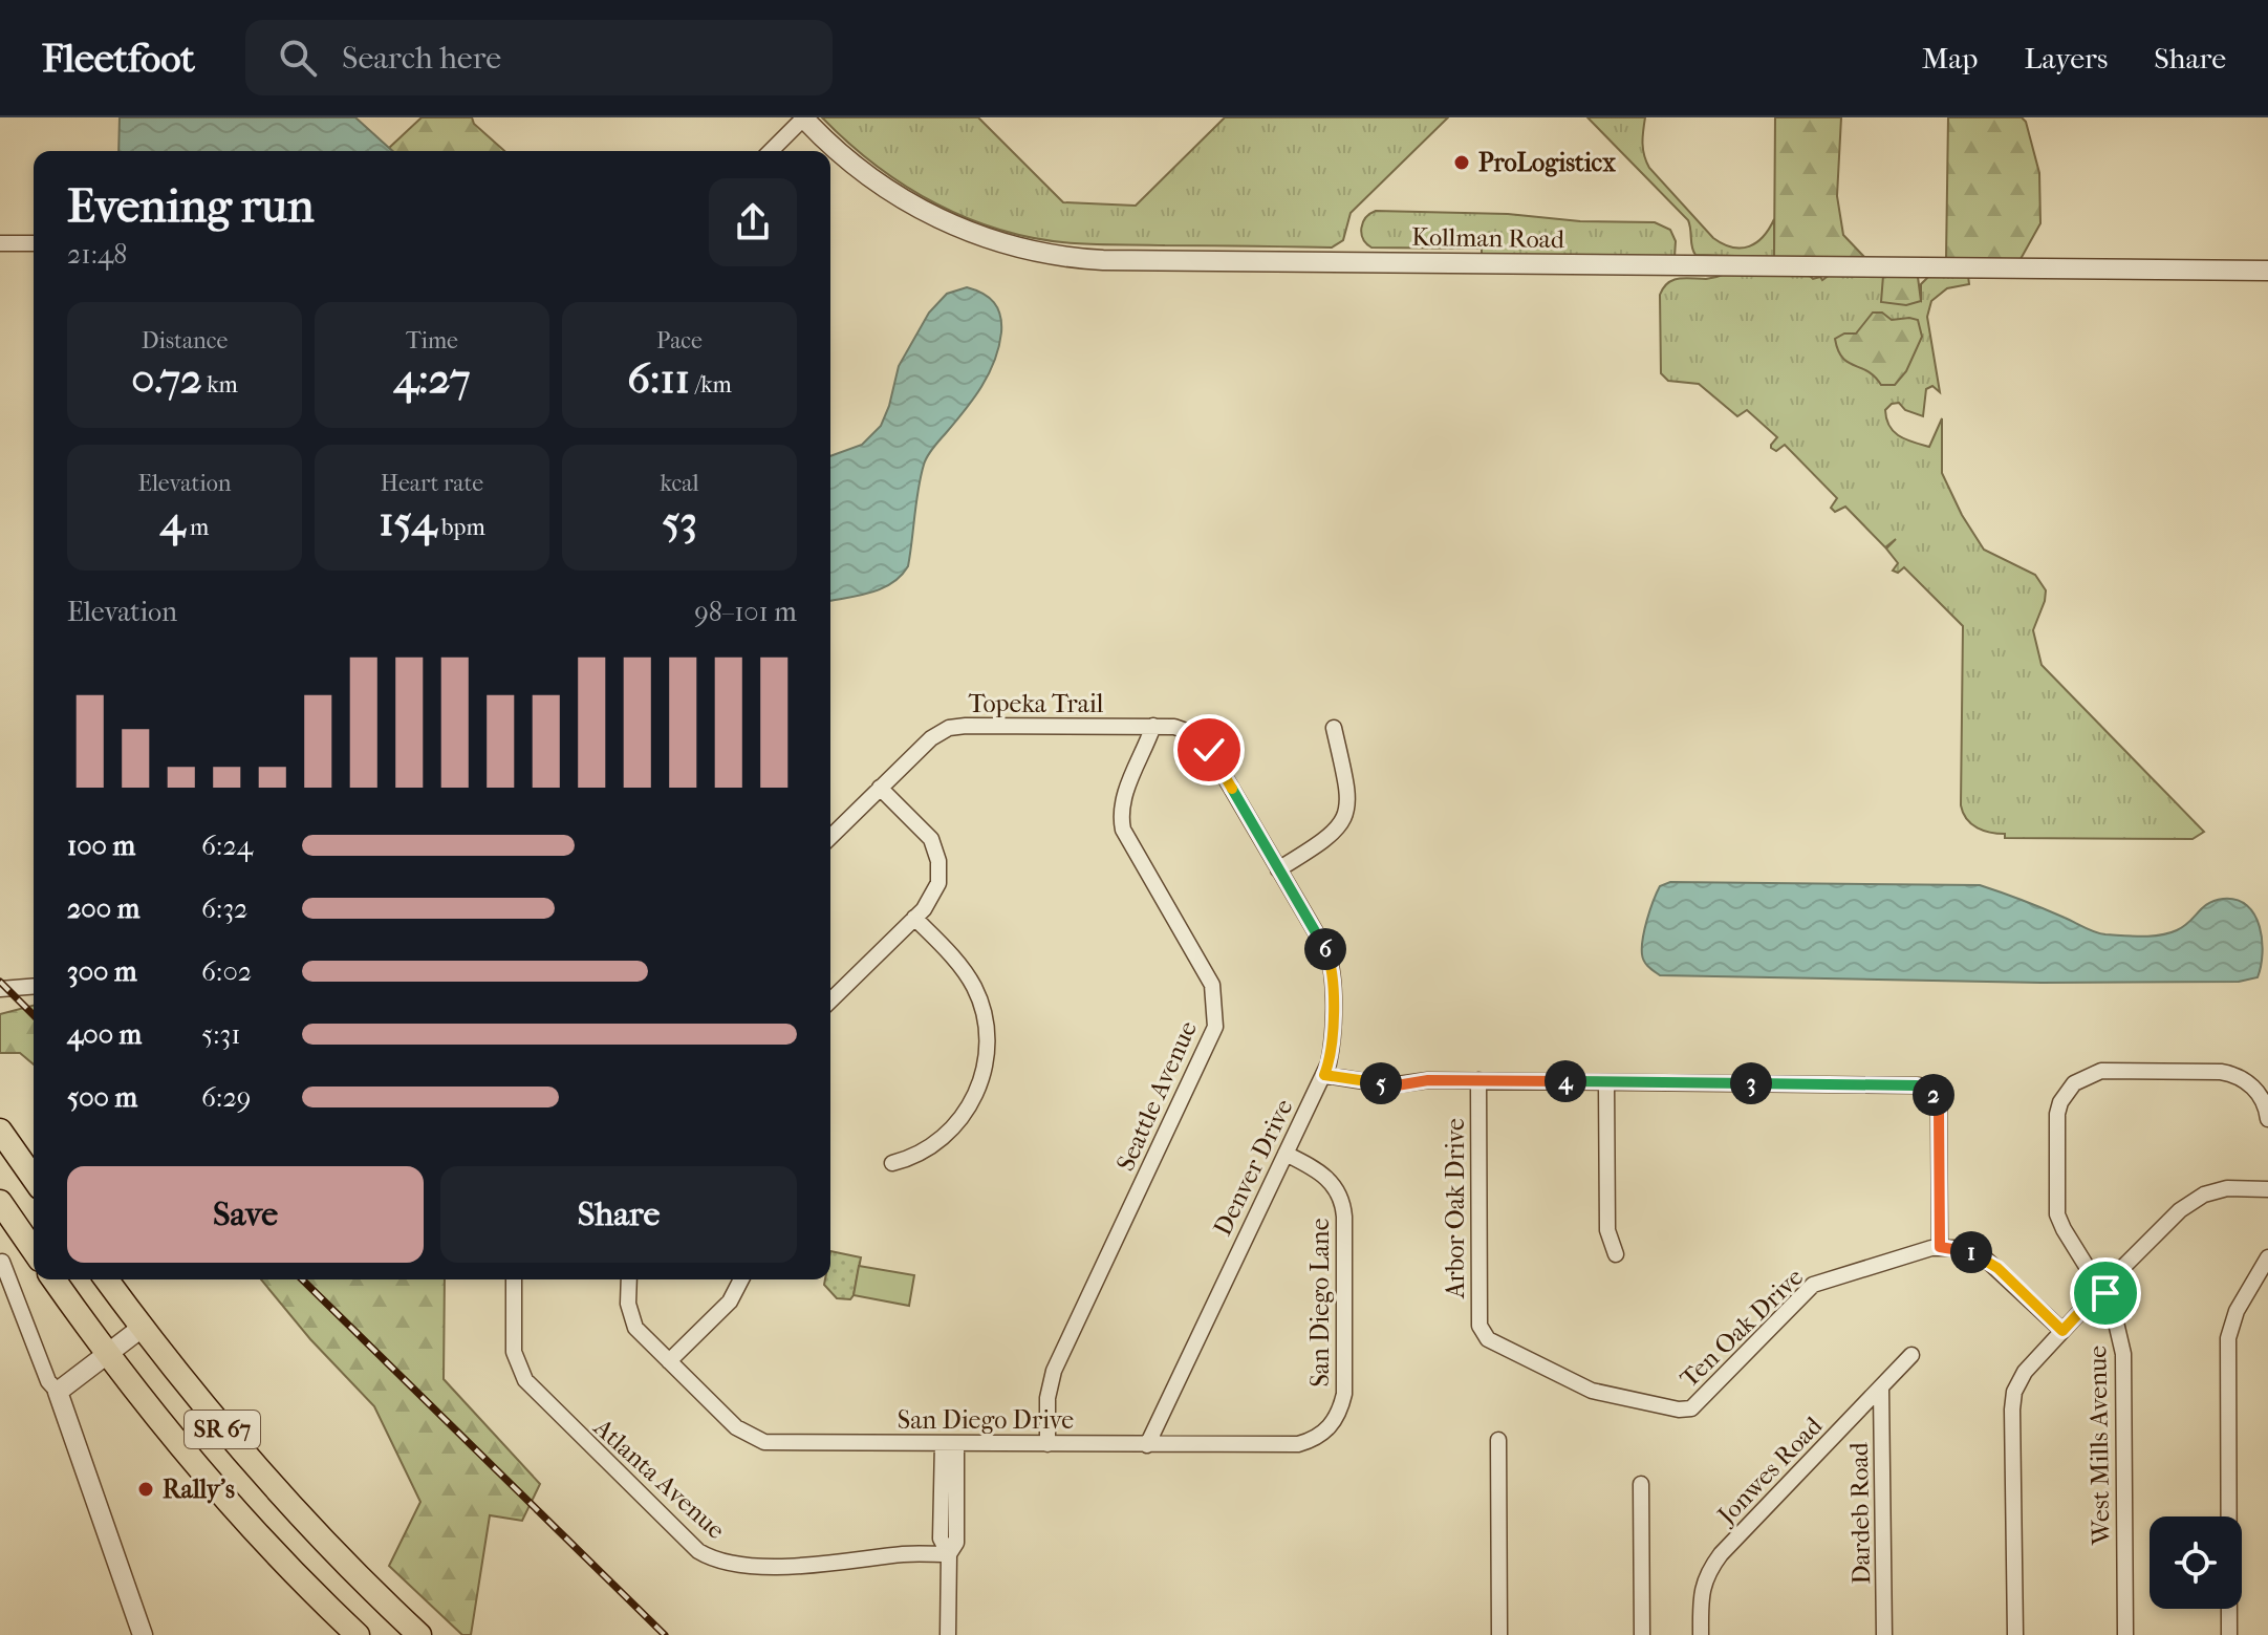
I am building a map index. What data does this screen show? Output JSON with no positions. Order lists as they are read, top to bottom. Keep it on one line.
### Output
{"streets":{"main road":["SR 67"],"street":["Kollman Road","Topeka Trail","Seattle Avenue","Denver Drive","Arbor Oak Drive","San Diego Lane","Ten Oak Drive","San Diego Drive","West Mills Avenue","Jonwes Road","Atlanta Avenue","Dardeb Road"]},"crossings":[["Topeka Trail","Seattle Avenue"],["Topeka Trail","Denver Drive"],["Seattle Avenue","San Diego Drive"],["Denver Drive","San Diego Lane"],["Denver Drive","San Diego Drive"],["Arbor Oak Drive","Ten Oak Drive"],["San Diego Lane","San Diego Drive"],["Jonwes Road","Dardeb Road"]],"places":["ProLogisticx","Rally's"],"page":{"header":"Fleetfoot","search":"Search here","nav":["Map","Layers","Share"],"heading":["Evening run","21:48"],"stats":[["Distance","0.72 km"],["Time","4:27"],["Pace","6:11 /km"],["Elevation","4 m"],["Heart rate","154 bpm"],["kcal","53"]],"chart":["Elevation","98–101 m"],"list":[{"name":"100 m","note":"6:24"},{"name":"200 m","note":"6:32"},{"name":"300 m","note":"6:02"},{"name":"400 m","note":"5:31"},{"name":"500 m","note":"6:29"}],"pins":["6","4","3","5","2","1"],"buttons":["Save","Share"]}}
